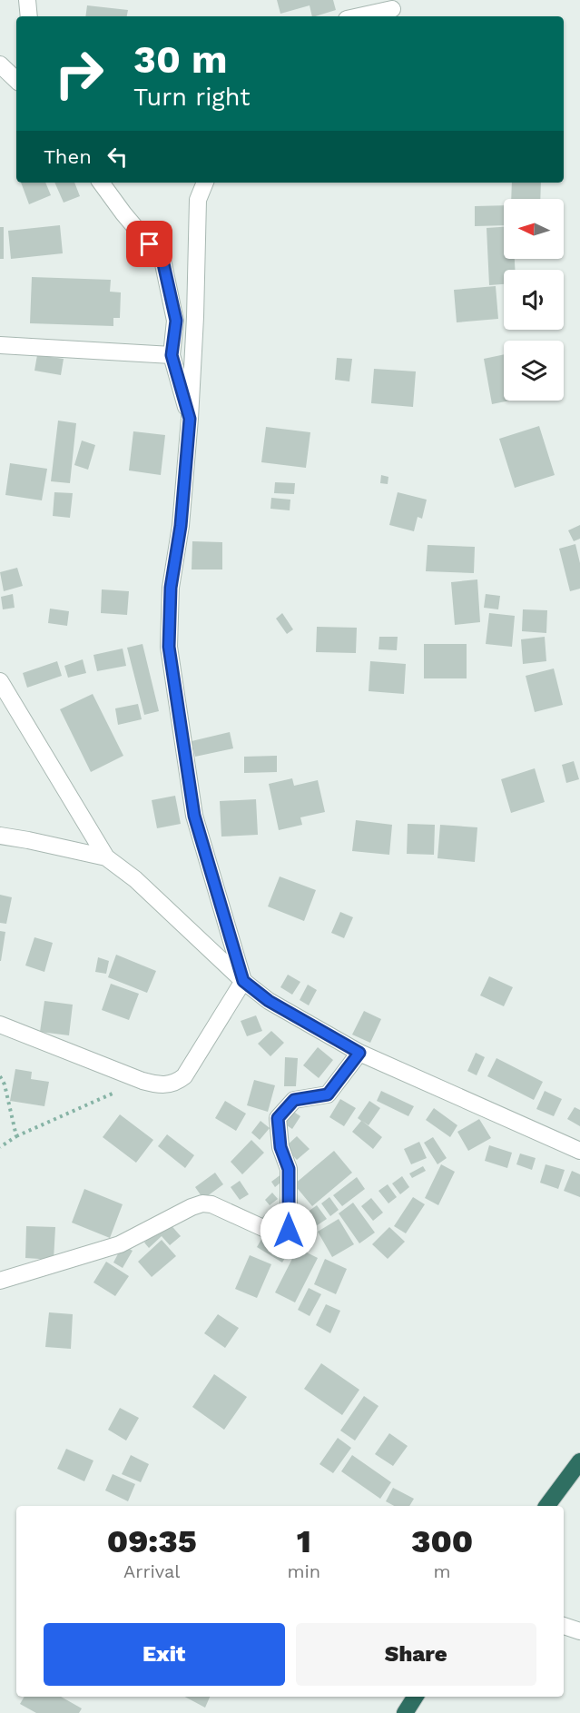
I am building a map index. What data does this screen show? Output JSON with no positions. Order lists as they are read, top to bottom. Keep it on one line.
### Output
{"north":"left","page":{"turn":["30 m","Turn right"],"then":"Then","eta":["09:35","Arrival","1","min","300","m"],"buttons":["Exit","Share"]}}
